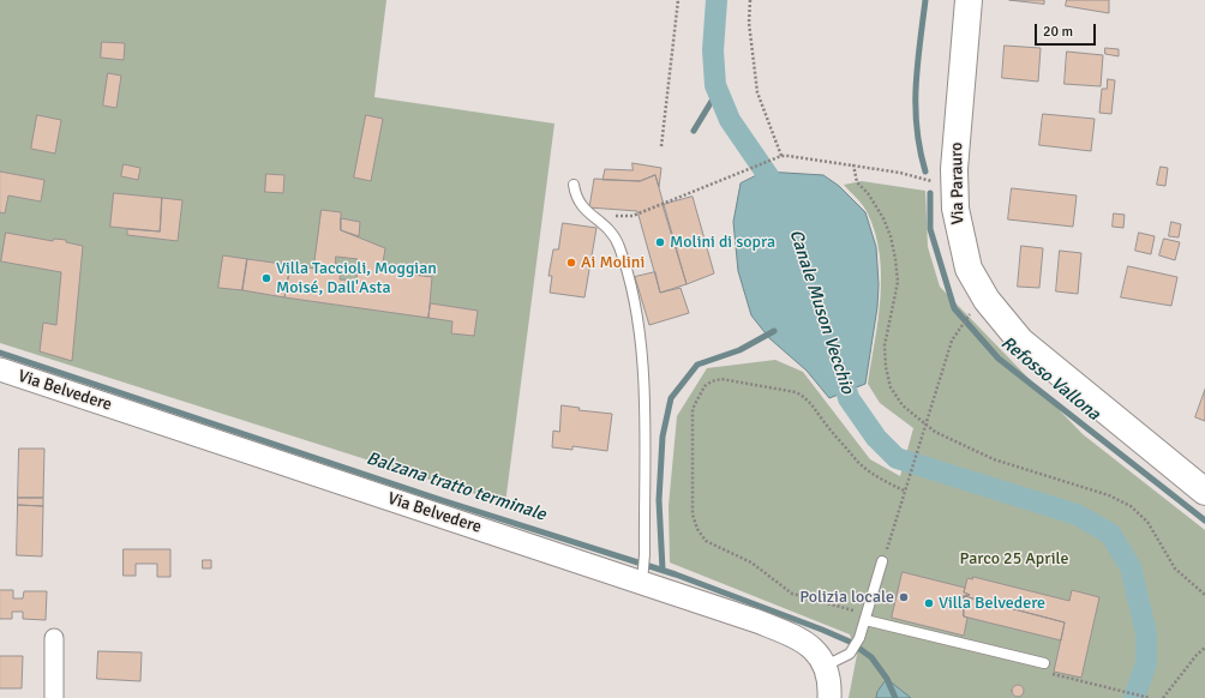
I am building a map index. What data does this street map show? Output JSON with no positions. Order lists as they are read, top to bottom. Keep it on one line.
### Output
{"streets":{"main road":["Via Parauro"],"street":["Via Belvedere"]},"water":["Canale Muson Vecchio","Refosso Vallona","Balzana tratto terminale"],"parks":["Parco 25 Aprile"],"places":["Molini di sopra","Ai Molini","Villa Taccioli, Moggian Moisé, Dall'Asta","Polizia locale","Villa Belvedere"],"scale_bar":"20 m"}
